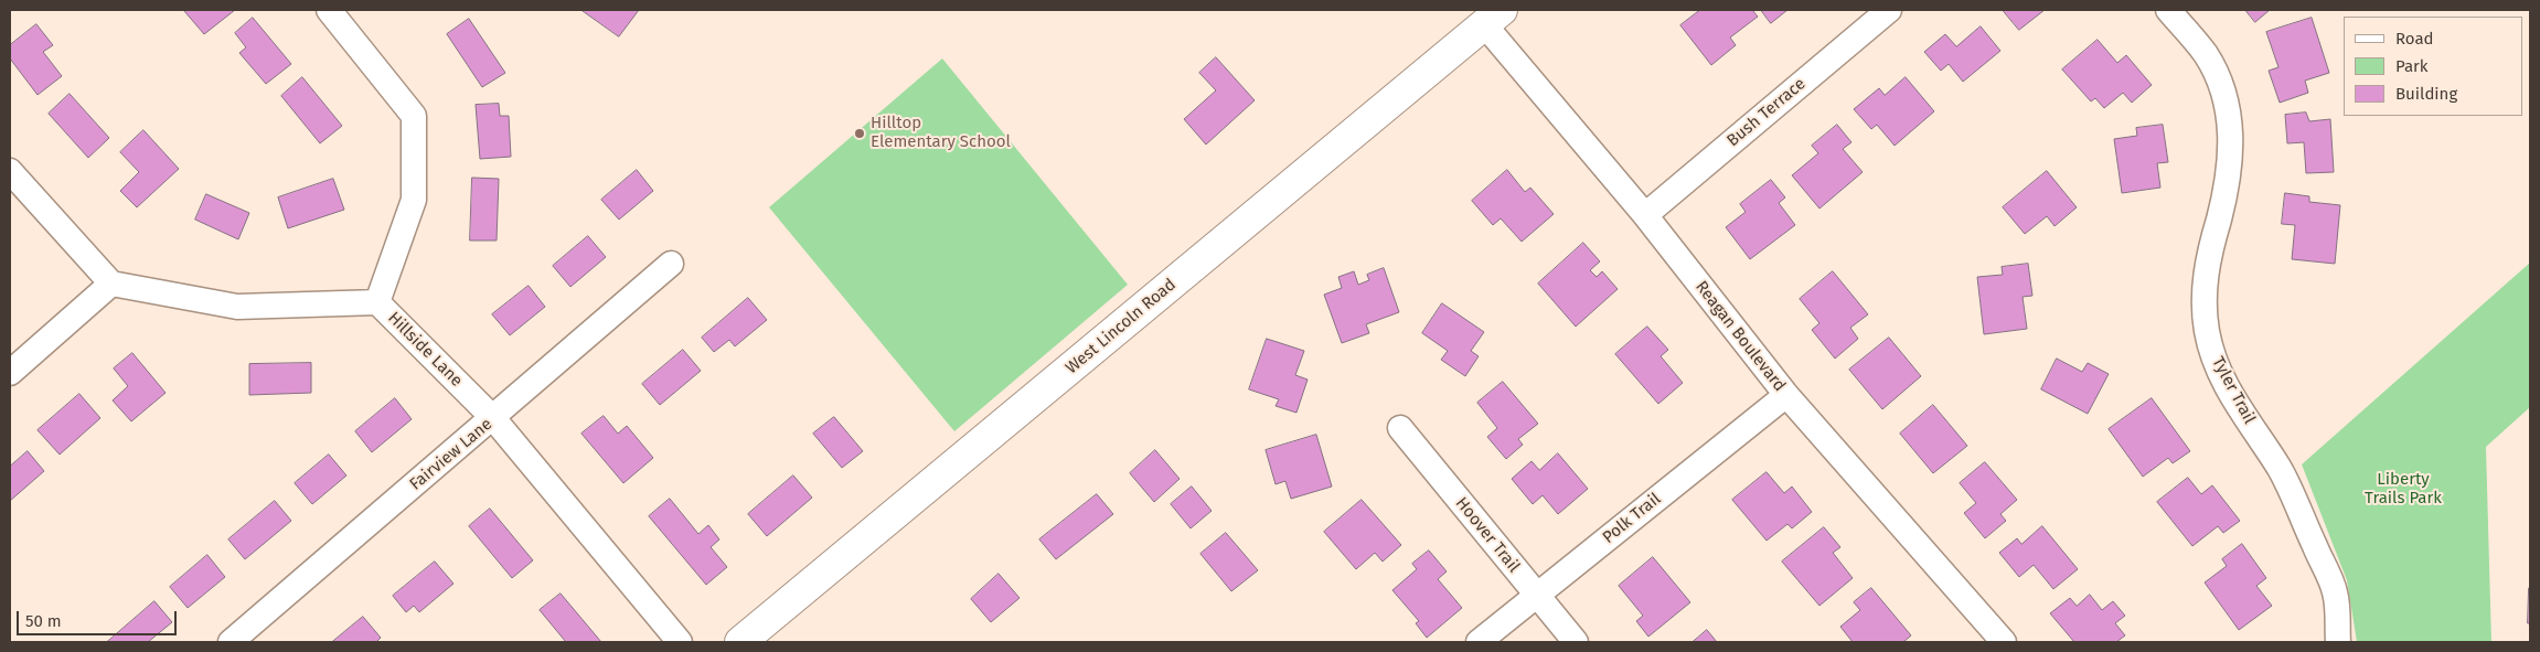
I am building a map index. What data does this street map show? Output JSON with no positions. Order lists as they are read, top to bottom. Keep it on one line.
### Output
{"streets":{"street":["Bush Terrace","West Lincoln Road","Reagan Boulevard","Hillside Lane","Tyler Trail","Fairview Lane","Polk Trail","Hoover Trail"]},"crossings":[["Bush Terrace","Reagan Boulevard"],["West Lincoln Road","Reagan Boulevard"],["Reagan Boulevard","Polk Trail"],["Hillside Lane","Fairview Lane"],["Polk Trail","Hoover Trail"]],"parks":["Liberty Trails Park"],"places":["Hilltop Elementary School"],"legend":["Road","Park","Building"],"scale_bar":"50 m"}
